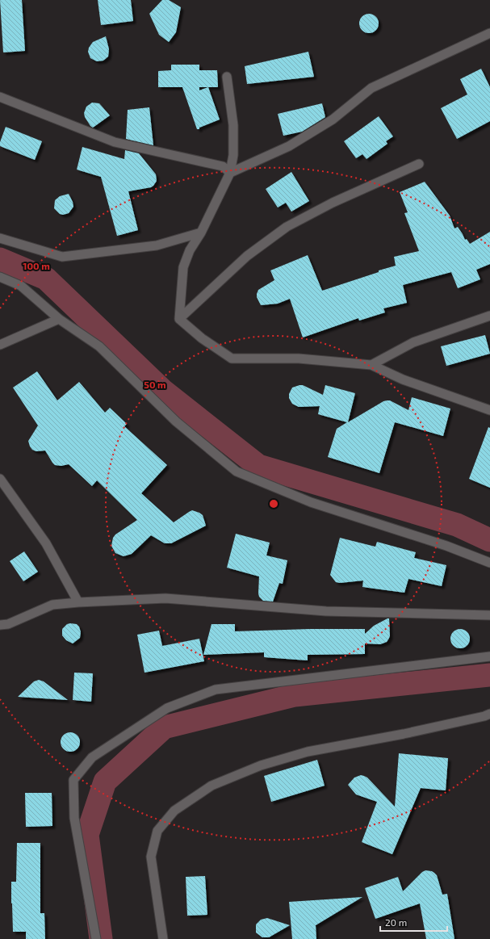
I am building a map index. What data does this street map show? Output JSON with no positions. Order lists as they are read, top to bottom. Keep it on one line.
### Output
{"scale_bar":"20 m","rings":["100 m","50 m"]}
